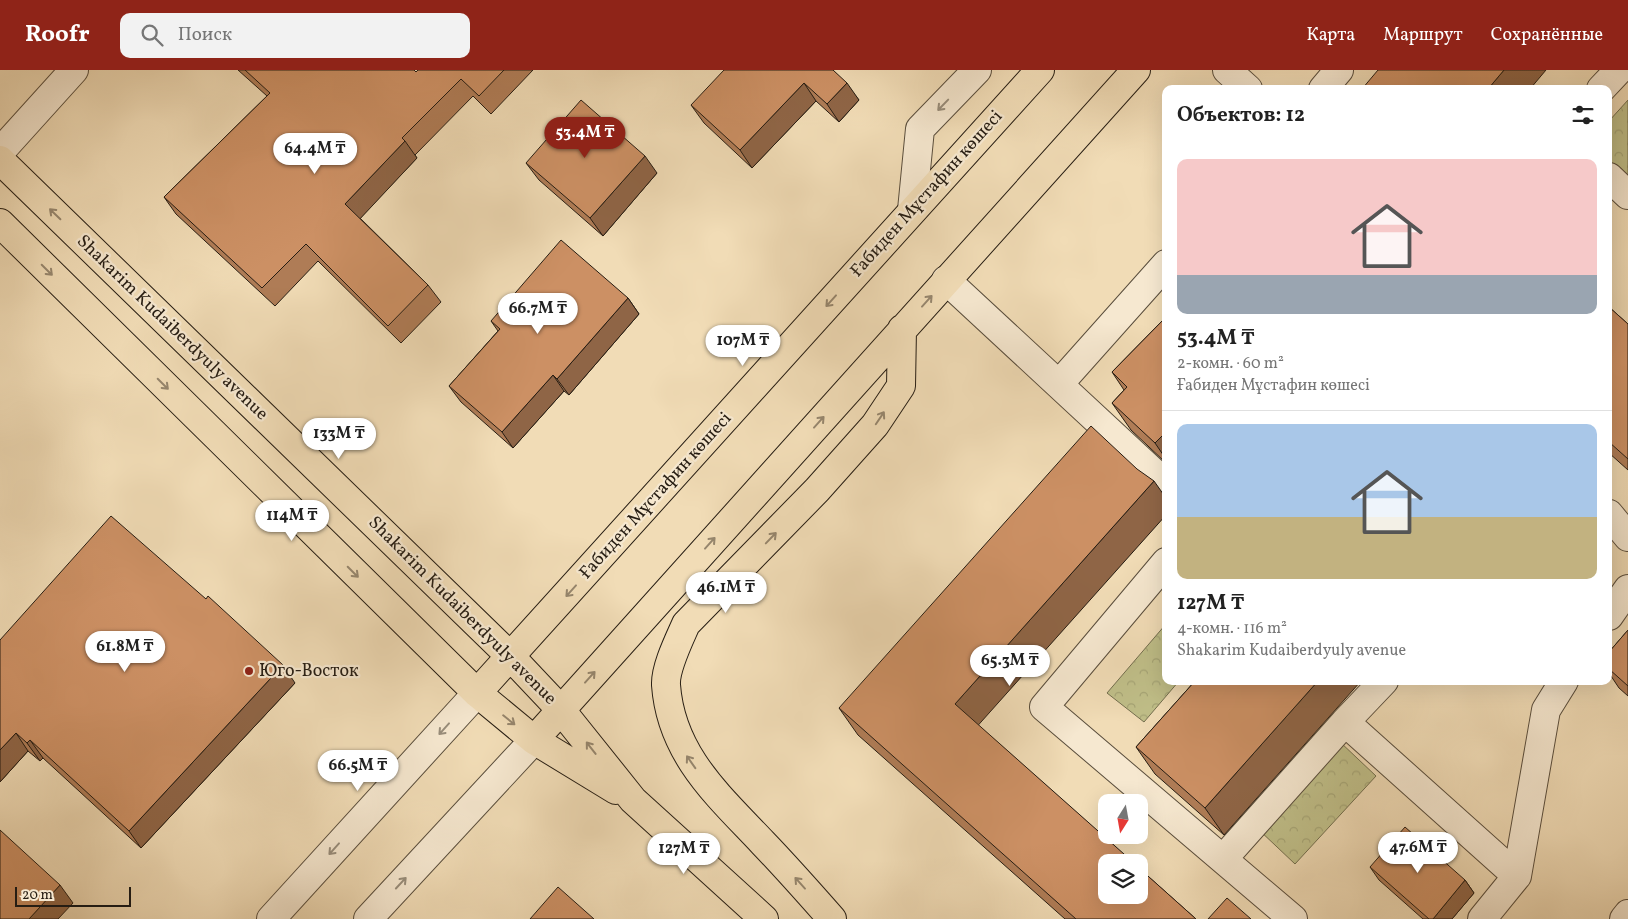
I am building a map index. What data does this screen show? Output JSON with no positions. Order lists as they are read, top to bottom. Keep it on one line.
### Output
{"streets":{"main road":["Ғабиден Мұстафин көшесі","Shakarim Kudaiberdyuly avenue"]},"crossings":[["Ғабиден Мұстафин көшесі","Shakarim Kudaiberdyuly avenue"]],"places":["Юго-Восток"],"scale_bar":"20 m","north":"bottom","page":{"header":"Roofr","search":"Поиск","nav":["Карта","Маршрут","Сохранённые"],"heading":"Объектов: 12","price":["53.4M ₸","64.4M ₸","66.7M ₸","107M ₸","133M ₸","114M ₸","46.1M ₸","61.8M ₸","65.3M ₸","66.5M ₸","47.6M ₸","127M ₸"],"list":[{"name":"53.4M ₸","note":"2-комн. · 60 m² · Ғабиден Мұстафин көшесі"},{"name":"127M ₸","note":"4-комн. · 116 m² · Shakarim Kudaiberdyuly avenue"}],"scale":"20 m"}}
